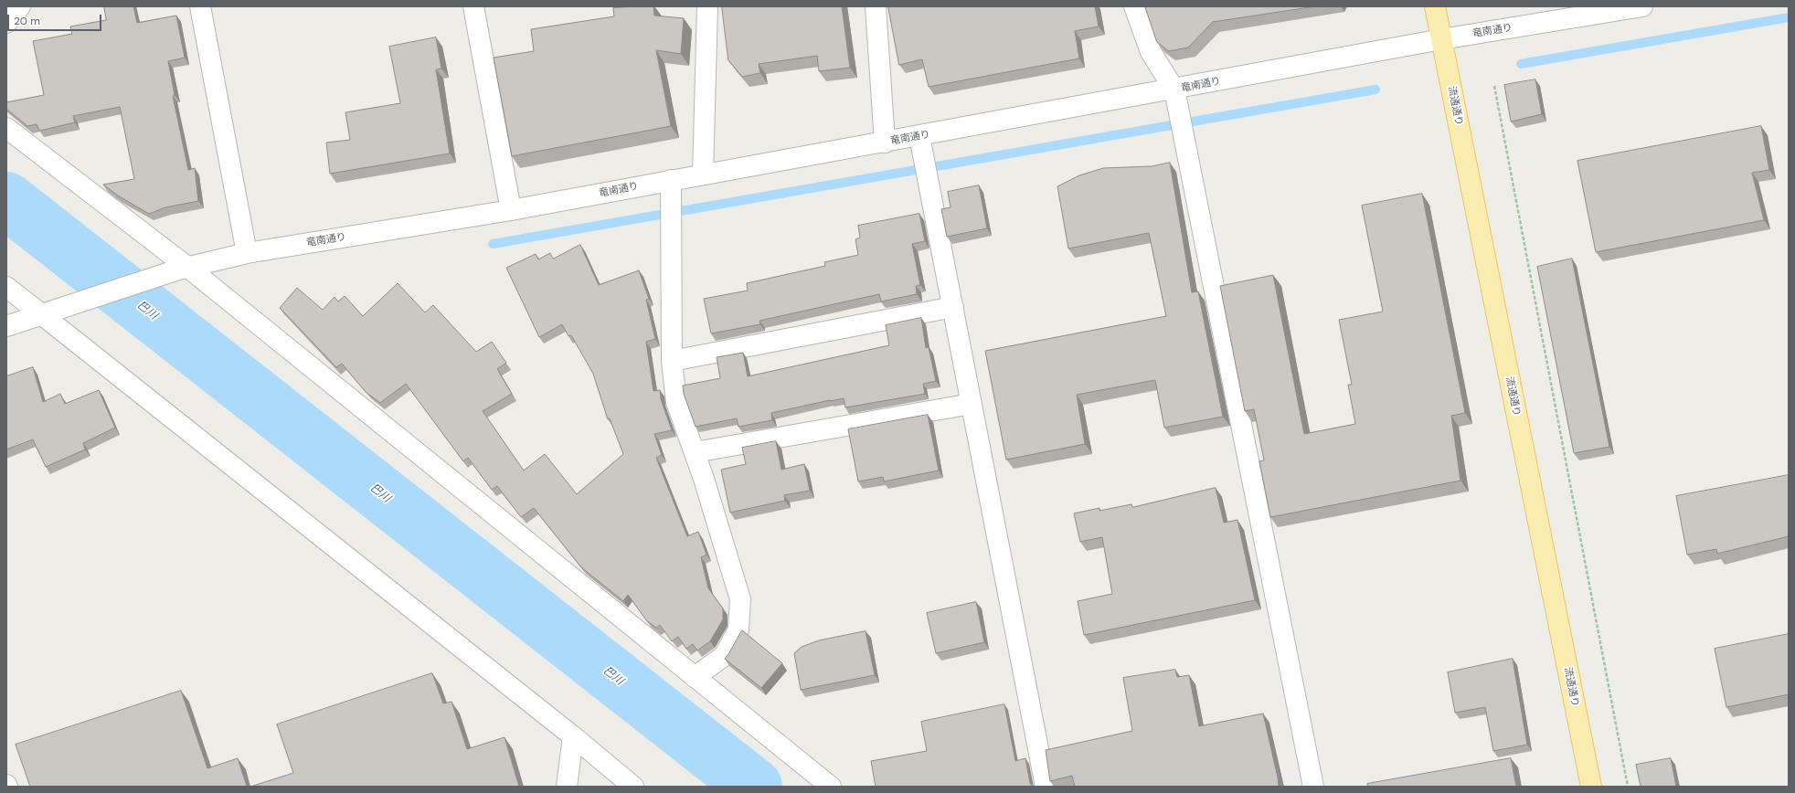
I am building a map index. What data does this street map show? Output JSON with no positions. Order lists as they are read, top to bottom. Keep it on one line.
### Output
{"streets":{"main road":["流通通り"],"street":["竜南通り"]},"crossings":[["竜南通り","流通通り"]],"water":["巴川"],"scale_bar":"20 m"}
